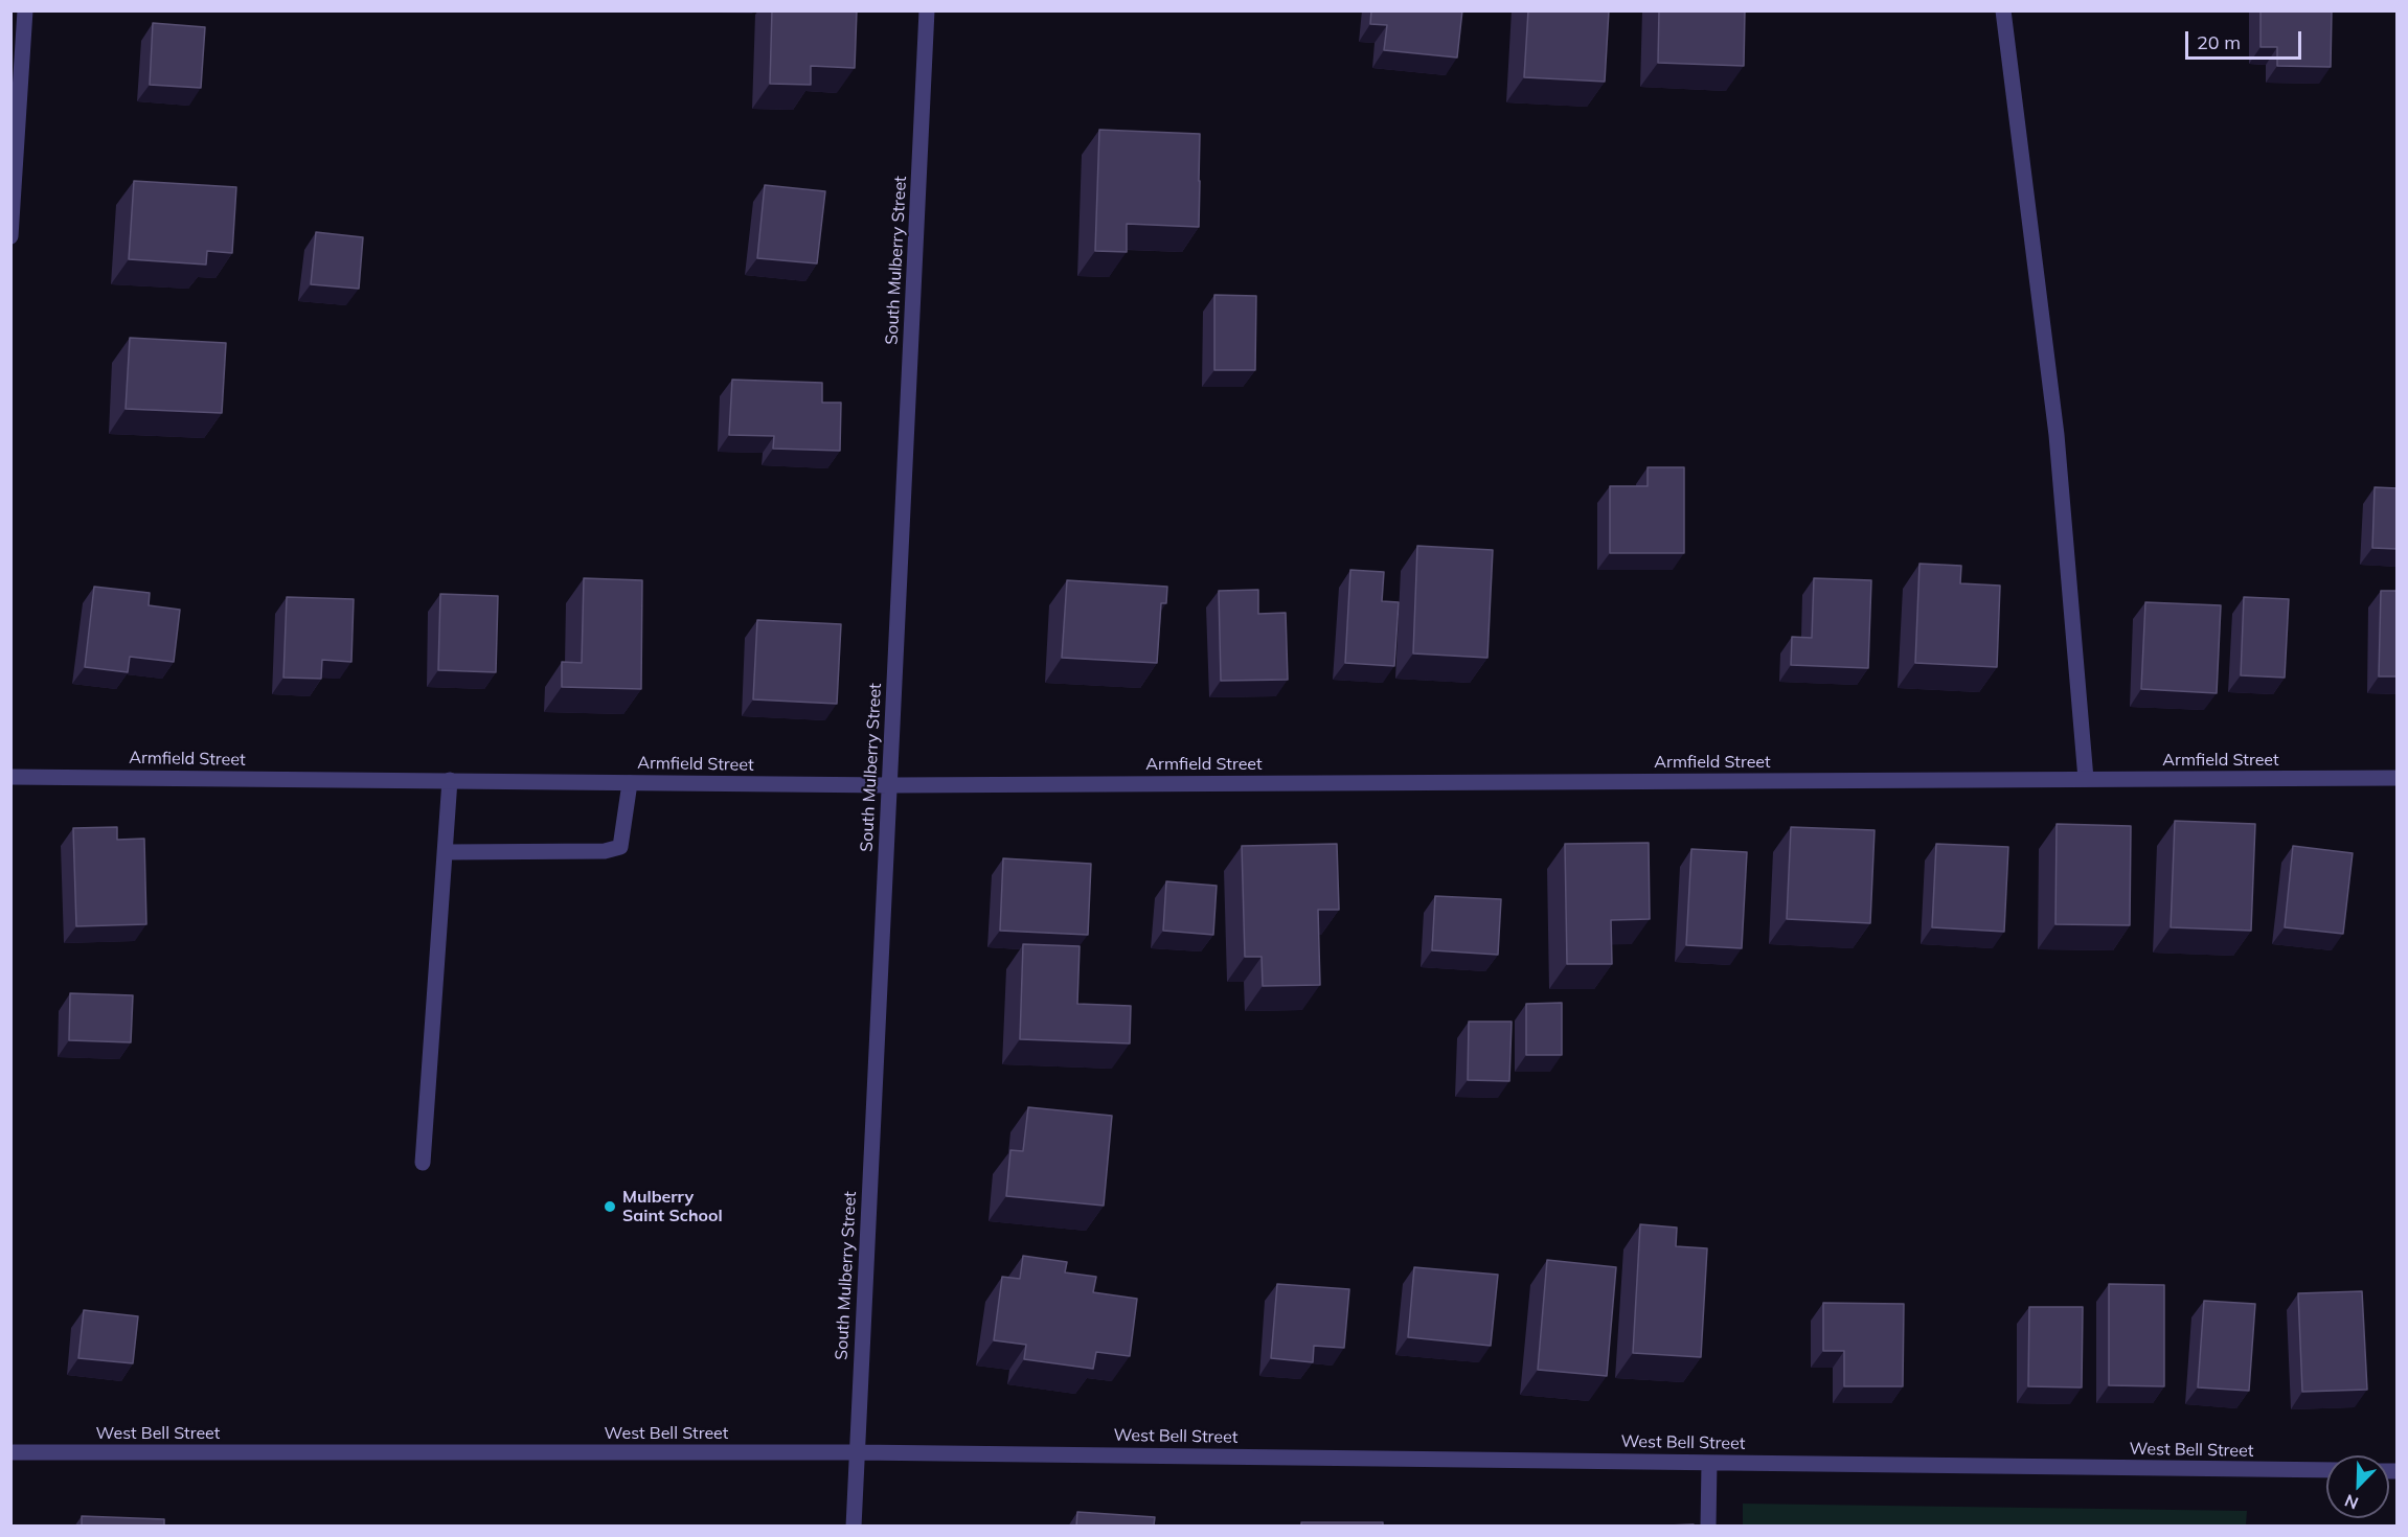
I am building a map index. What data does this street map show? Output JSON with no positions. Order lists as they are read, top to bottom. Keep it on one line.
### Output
{"streets":{"street":["South Mulberry Street","Armfield Street","West Bell Street"]},"crossings":[["South Mulberry Street","Armfield Street"],["South Mulberry Street","West Bell Street"]],"places":["Mulberry Saint School"],"scale_bar":"20 m","north":"bottom left"}
